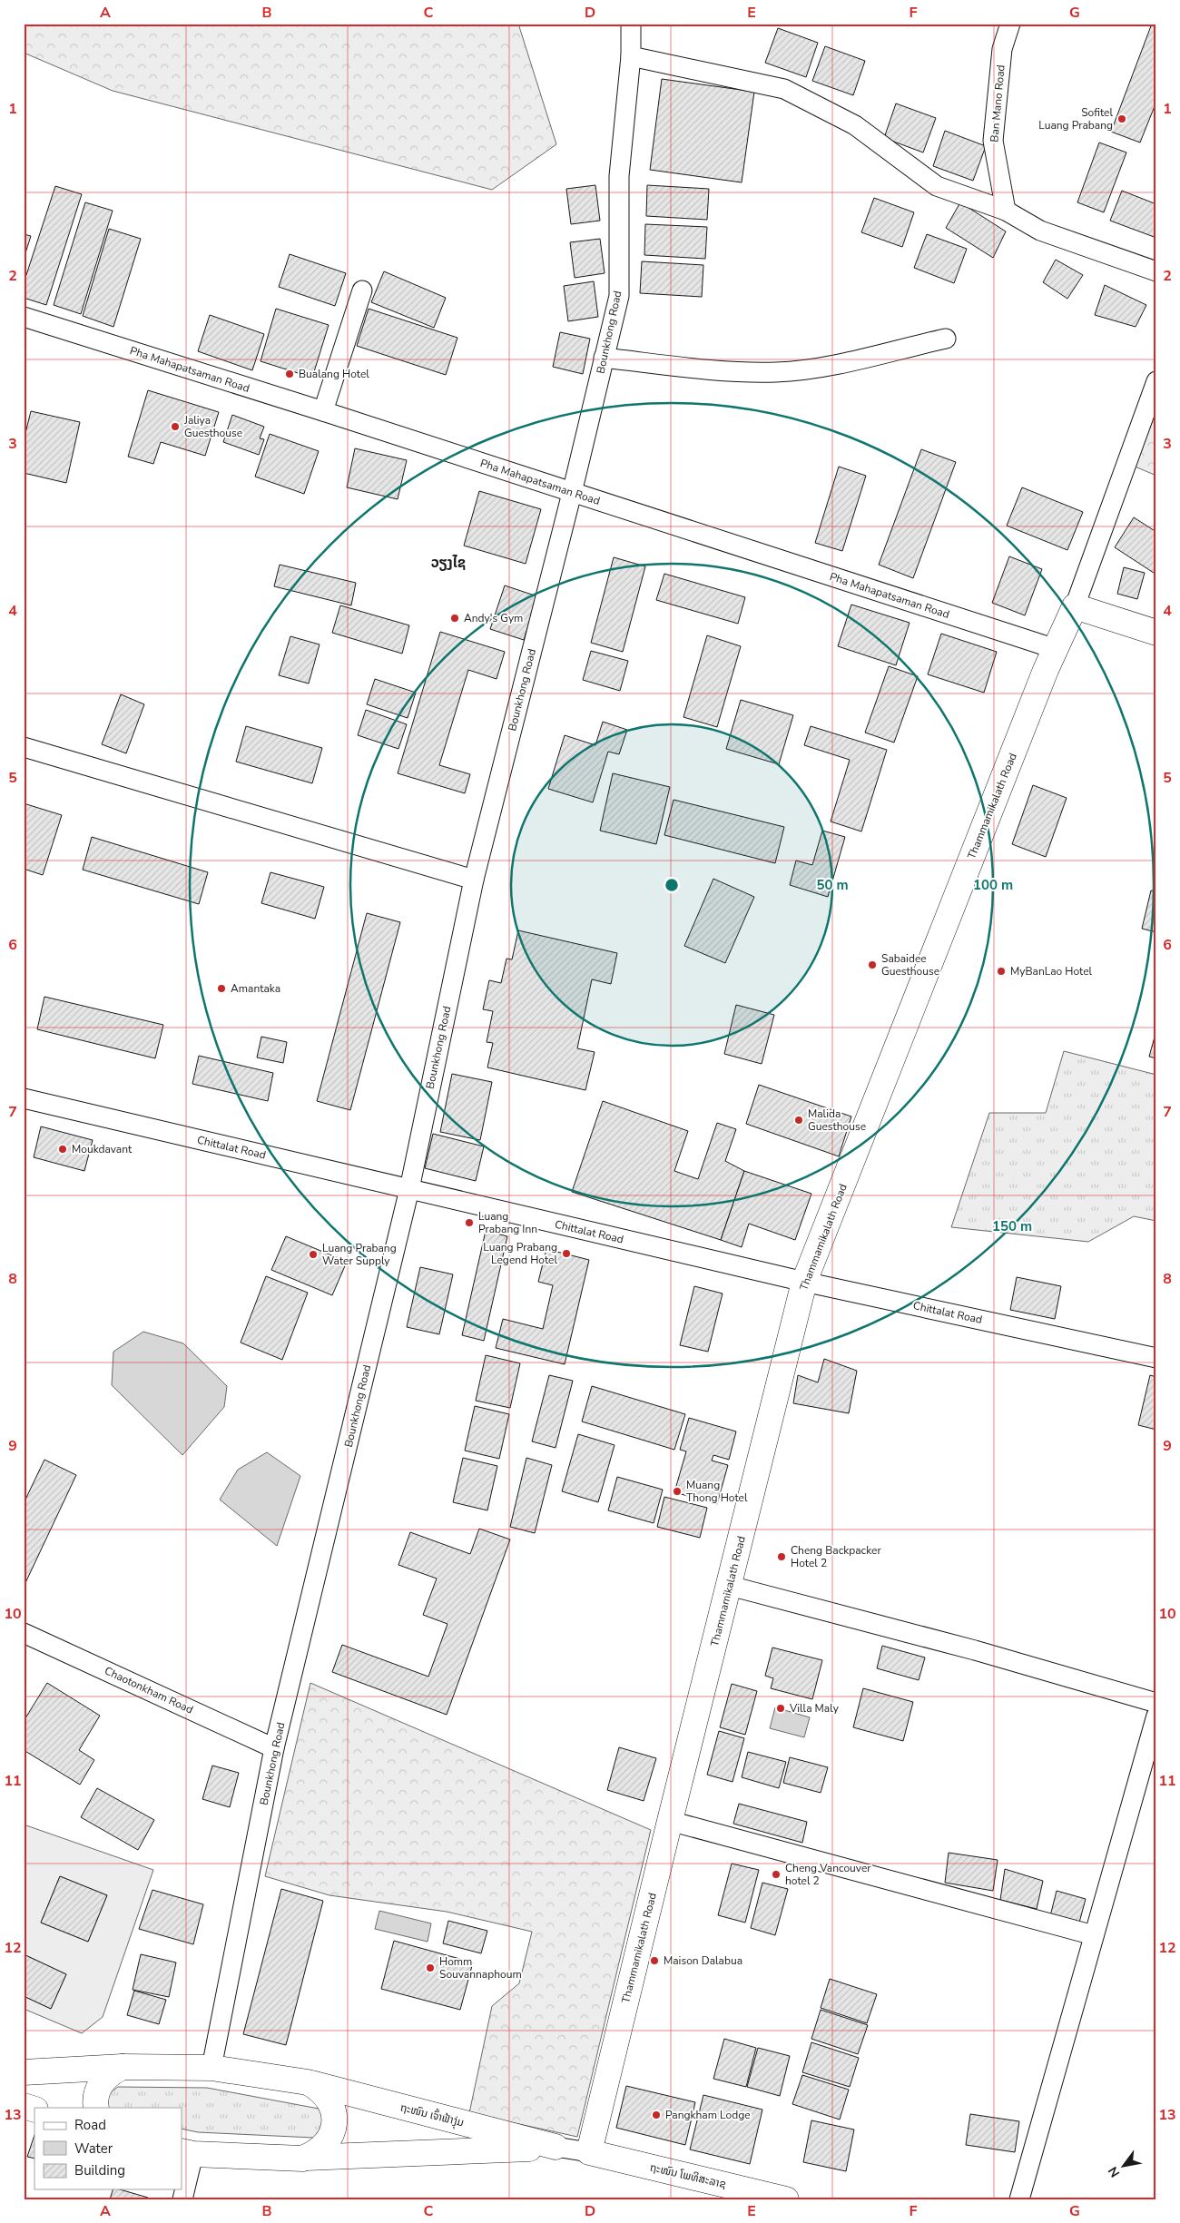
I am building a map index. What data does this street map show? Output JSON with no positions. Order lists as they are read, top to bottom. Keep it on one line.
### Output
{"streets":{"street":["Ban Mano Road","Bounkhong Road","Pha Mahapatsaman Road","Thammamikalath Road","Chittalat Road","Chaotonkham Road","ຖະໜົນ ເຈົ້າຟ້າງຸ່ມ","ຖະໜົນ ໂພທິສະລາຊ"]},"crossings":[["Bounkhong Road","Pha Mahapatsaman Road"],["Bounkhong Road","Chittalat Road"],["Bounkhong Road","Chaotonkham Road"],["Bounkhong Road","ຖະໜົນ ເຈົ້າຟ້າງຸ່ມ"],["Pha Mahapatsaman Road","Thammamikalath Road"],["Thammamikalath Road","Chittalat Road"],["Thammamikalath Road","ຖະໜົນ ເຈົ້າຟ້າງຸ່ມ"],["Thammamikalath Road","ຖະໜົນ ໂພທິສະລາຊ"],["ຖະໜົນ ເຈົ້າຟ້າງຸ່ມ","ຖະໜົນ ໂພທິສະລາຊ"]],"districts":["ວຽງໄຊ"],"places":["Sofitel Luang Prabang","Bualang Hotel","Jaliya Guesthouse","Andy's Gym","Sabaidee Guesthouse","MyBanLao Hotel","Amantaka","Malida Guesthouse","Moukdavant","Luang Prabang Inn","Luang Prabang Legend Hotel","Luang Prabang Water Supply","Muang Thong Hotel","Cheng Backpacker Hotel 2","Villa Maly","Cheng Vancouver hotel 2","Maison Dalabua","Homm Souvannaphoum","Pangkham Lodge"],"legend":["Road","Water","Building"],"north":"bottom left","grid":{"columns":["A","B","C","D","E","F","G"],"rows":["1","2","3","4","5","6","7","8","9","10","11","12","13"]},"rings":["50 m","100 m","150 m"]}
